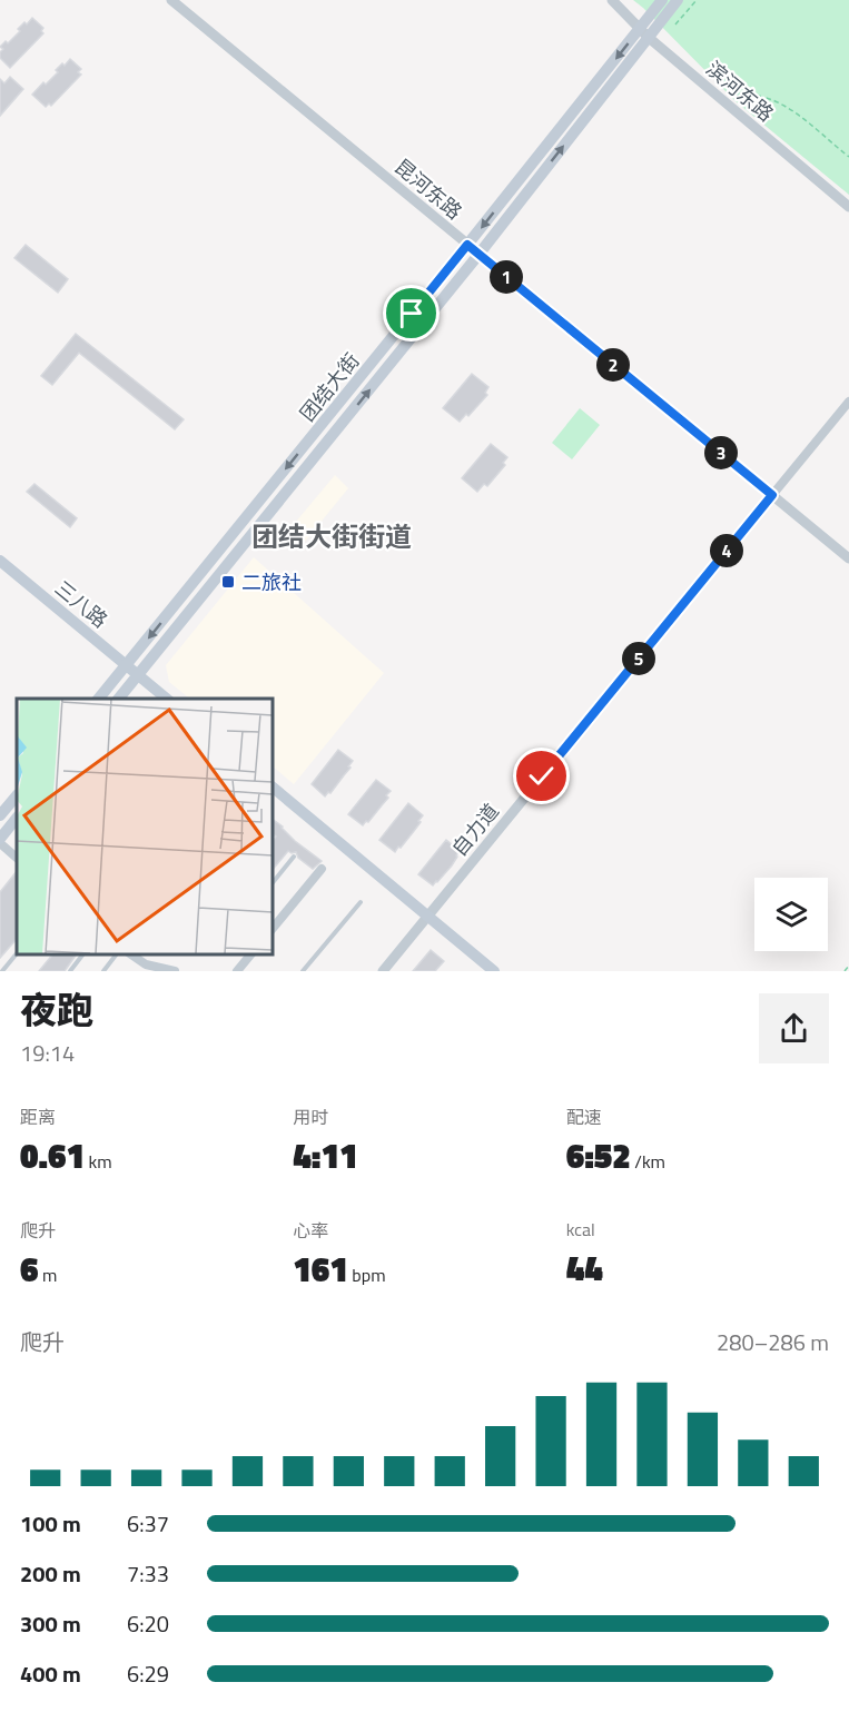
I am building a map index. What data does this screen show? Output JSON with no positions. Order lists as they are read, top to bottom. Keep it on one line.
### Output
{"streets":{"main road":["团结大街","三八路"],"street":["滨河东路","昆河东路","自力道"]},"crossings":[["滨河东路","团结大街"],["昆河东路","团结大街"],["昆河东路","自力道"],["团结大街","三八路"]],"districts":["团结大街街道"],"places":{"transit":["二旅社"]},"page":{"pins":["1","2","3","4","5"],"heading":["夜跑","19:14"],"stats":[["距离","0.61 km"],["用时","4:11"],["配速","6:52 /km"],["爬升","6 m"],["心率","161 bpm"],["kcal","44"]],"chart":["爬升","280–286 m"],"list":[{"name":"100 m","note":"6:37"},{"name":"200 m","note":"7:33"},{"name":"300 m","note":"6:20"},{"name":"400 m","note":"6:29"}]}}
